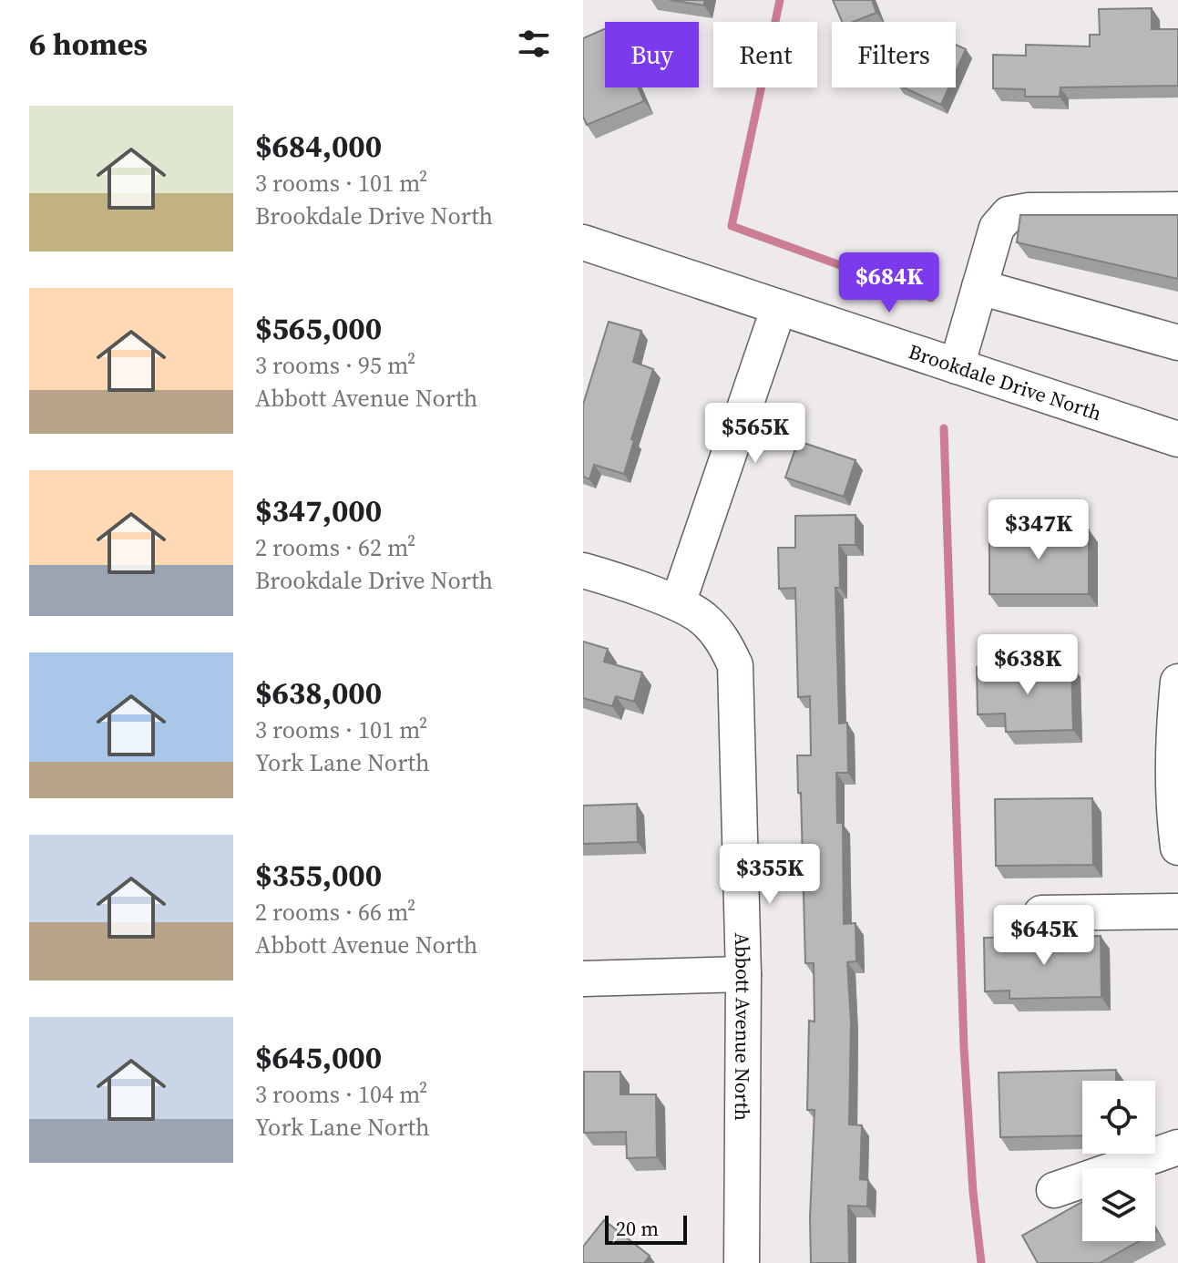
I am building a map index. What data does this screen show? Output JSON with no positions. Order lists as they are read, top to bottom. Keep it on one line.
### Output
{"streets":{"street":["Brookdale Drive North","Abbott Avenue North"]},"scale_bar":"20 m","page":{"heading":"6 homes","chip":["Buy","Rent","Filters"],"list":[{"name":"$684,000","note":"3 rooms · 101 m² · Brookdale Drive North"},{"name":"$565,000","note":"3 rooms · 95 m² · Abbott Avenue North"},{"name":"$347,000","note":"2 rooms · 62 m² · Brookdale Drive North"},{"name":"$638,000","note":"3 rooms · 101 m² · York Lane North"},{"name":"$355,000","note":"2 rooms · 66 m² · Abbott Avenue North"},{"name":"$645,000","note":"3 rooms · 104 m² · York Lane North"}],"price":["$684K","$565K","$347K","$638K","$355K","$645K"],"scale":"20 m"}}
